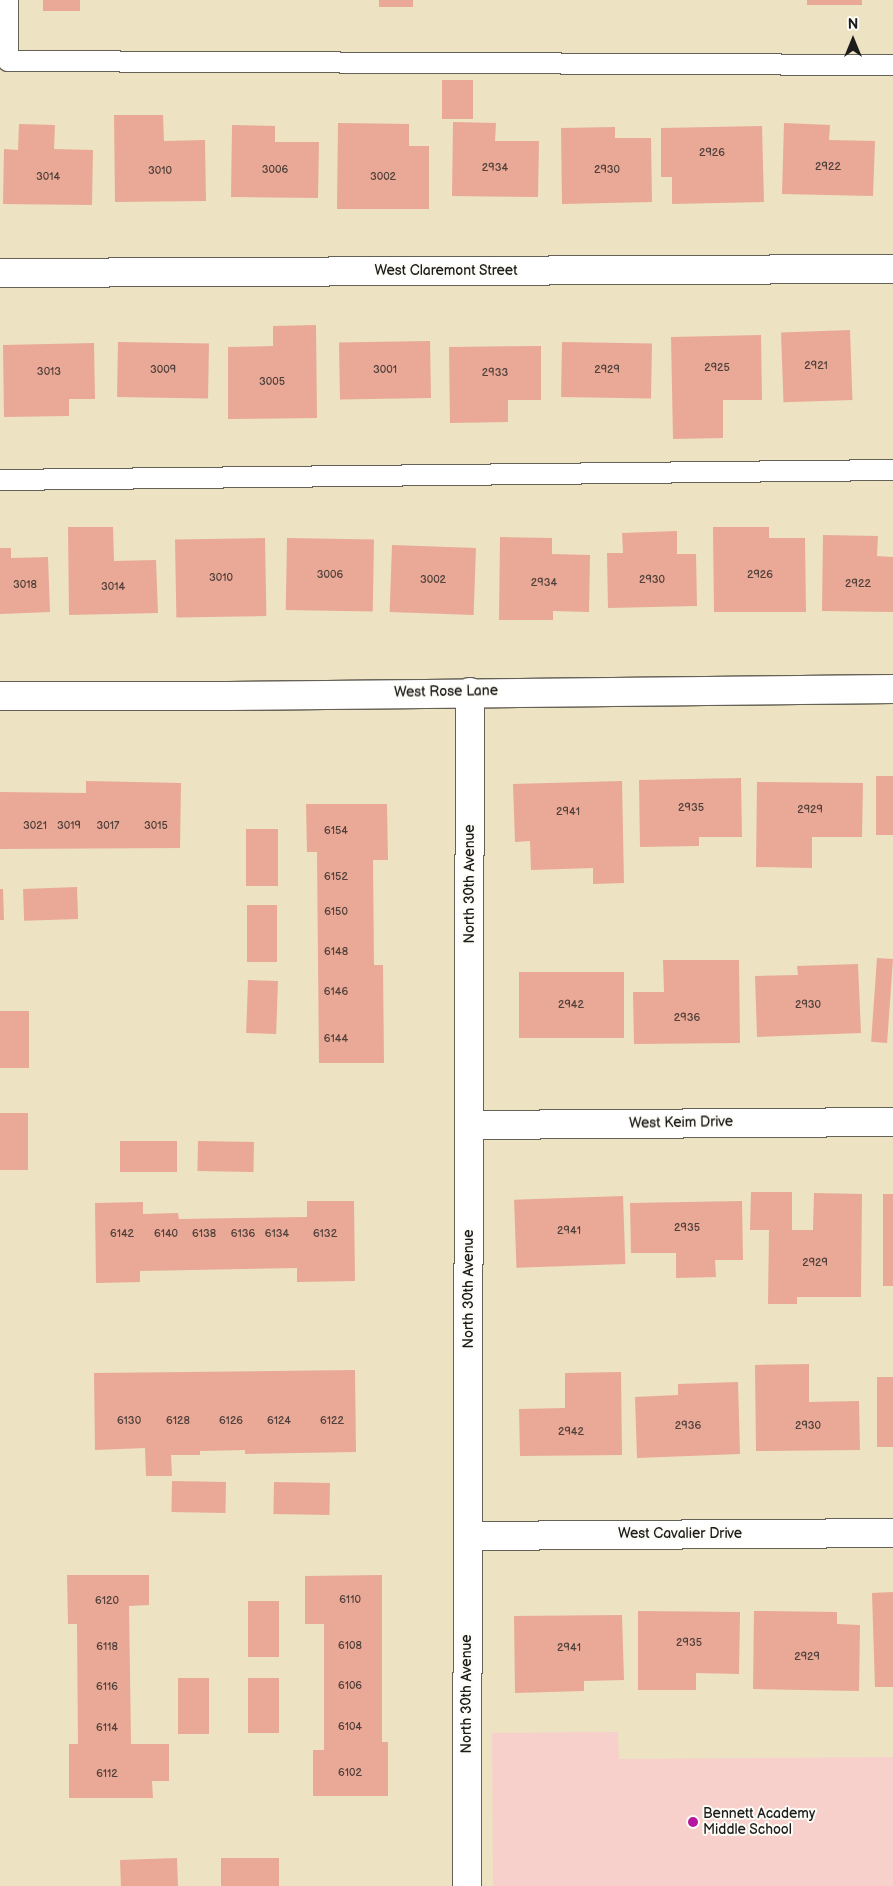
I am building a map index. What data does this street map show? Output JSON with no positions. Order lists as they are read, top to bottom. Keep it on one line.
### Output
{"streets":{"street":["West Claremont Street","West Rose Lane","North 30th Avenue","West Keim Drive","West Cavalier Drive"]},"crossings":[["West Rose Lane","North 30th Avenue"],["North 30th Avenue","West Keim Drive"],["North 30th Avenue","West Cavalier Drive"]],"places":["Bennett Academy Middle School"],"house_numbers":["2926","2922","2934","3006","2930","3010","3014","3002","2921","2925","3009","3001","2929","3013","2933","3005","3006","2926","3010","3002","2930","2934","2922","3018","3014","2935","2929","2941","3021","3019","3017","3015","6154","6152","6150","6148","6146","2942","2930","2936","6144","2935","2941","6142","6140","6138","6136","6134","6132","2929","6130","6128","6126","6124","6122","2936","2930","2942","6110","6120","2935","6108","6118","2941","2929","6106","6116","6104","6114","6102","6112"],"north":"top"}
